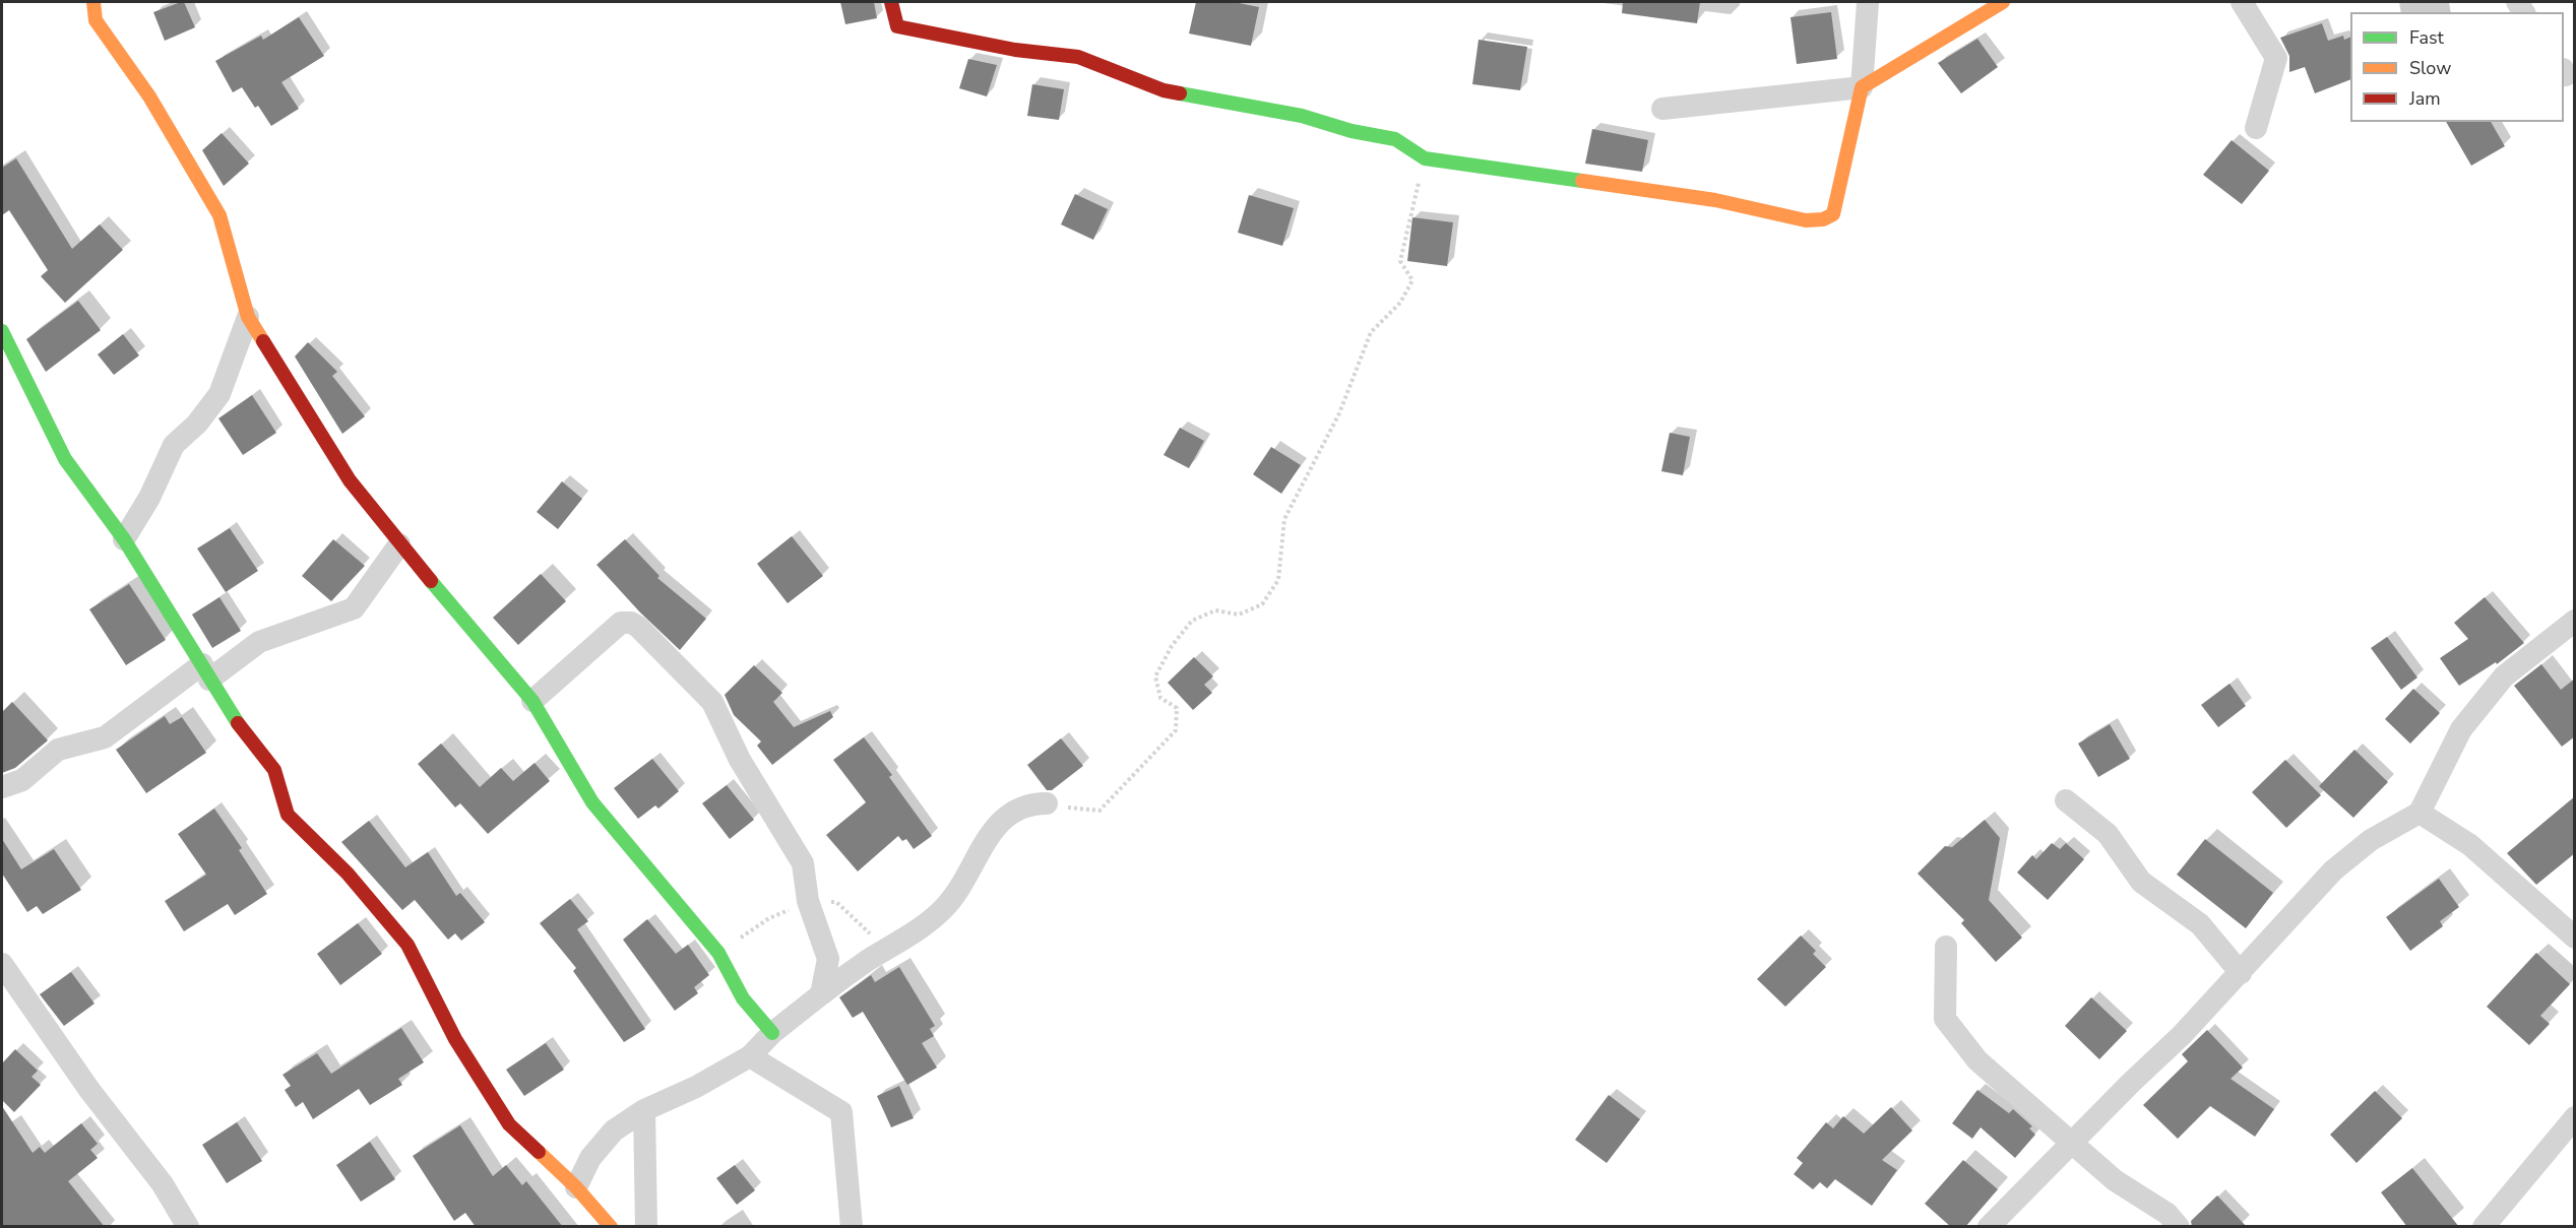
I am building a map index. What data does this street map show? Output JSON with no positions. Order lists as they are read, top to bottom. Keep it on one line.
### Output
{"legend":["Fast","Slow","Jam"]}
